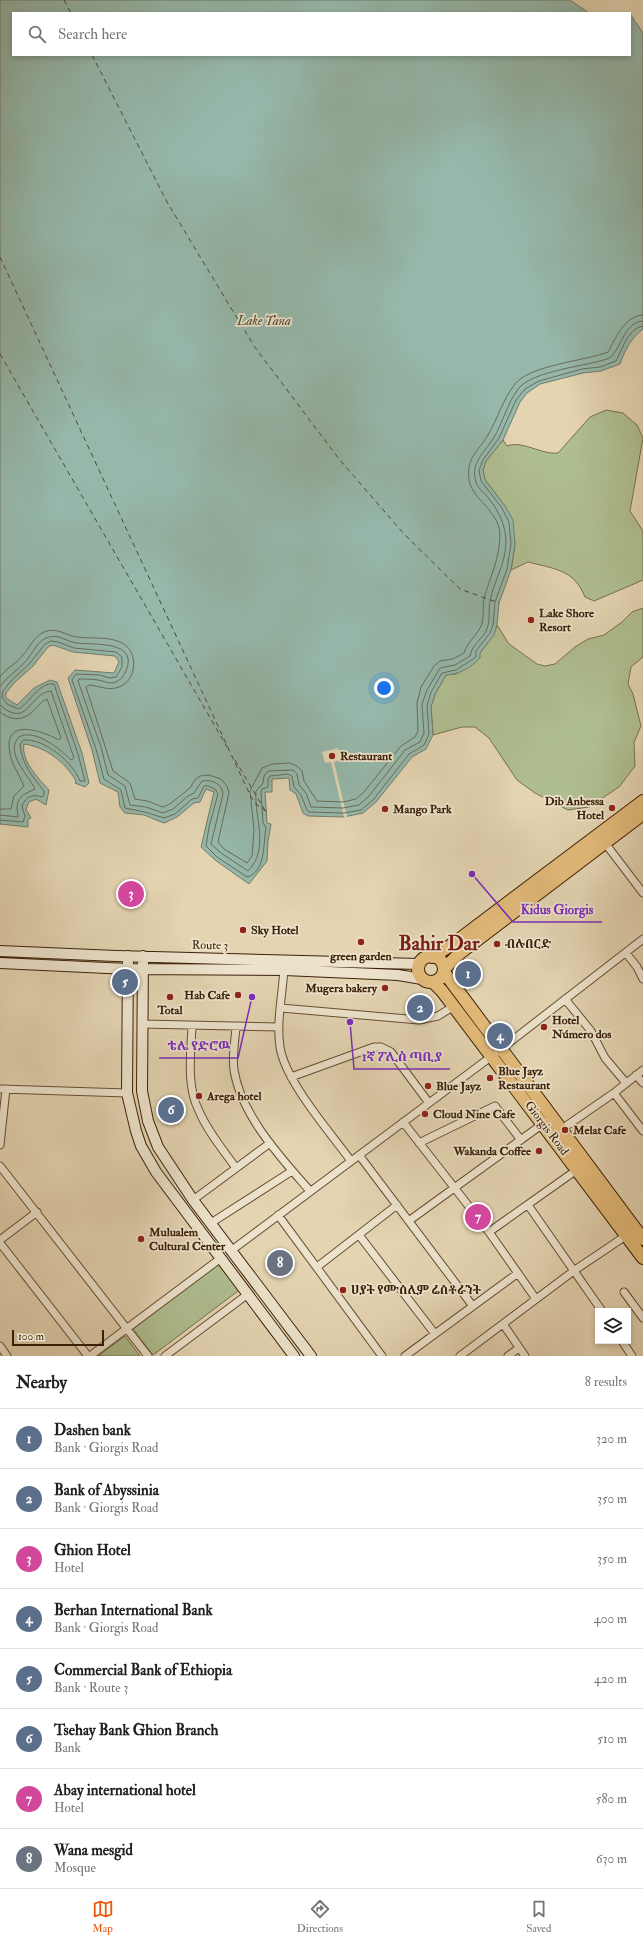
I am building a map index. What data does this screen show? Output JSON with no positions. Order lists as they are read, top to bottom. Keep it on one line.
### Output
{"streets":{"highway":["Giorgis Road"],"street":["Route 3"]},"crossings":[["Route 3","Giorgis Road"]],"districts":["Bahir Dar"],"water":["Lake Tana"],"places":["Lake Shore Resort","Restaurant","Dib Anbessa Hotel","Mango Park","Kidus Giorgis","Sky Hotel","green garden","ብሉበርድ","Mugera bakery","Hab Cafe","Total","ቴሌ የድሮዉ","1ኛ ፖሊስ ጣቢያ","Hotel Número dos","Blue Jayz Restaurant","Blue Jayz","Arega hotel","Cloud Nine Cafe","Melat Cafe","Wakanda Coffee","Mulualem Cultural Center","ሀያት የሙስሊም ሬስቶራንት"],"scale_bar":"100 m","page":{"search":"Search here","pins":["3","1","5","2","4","6","7","8"],"scale":"100 m","heading":["Nearby","8 results"],"list":[{"mark":"1","name":"Dashen bank","note":"Bank · Giorgis Road","value":"320 m"},{"mark":"2","name":"Bank of Abyssinia","note":"Bank · Giorgis Road","value":"350 m"},{"mark":"3","name":"Ghion Hotel","note":"Hotel","value":"350 m"},{"mark":"4","name":"Berhan International Bank","note":"Bank · Giorgis Road","value":"400 m"},{"mark":"5","name":"Commercial Bank of Ethiopia","note":"Bank · Route 3","value":"420 m"},{"mark":"6","name":"Tsehay Bank Ghion Branch","note":"Bank","value":"510 m"},{"mark":"7","name":"Abay international hotel","note":"Hotel","value":"580 m"},{"mark":"8","name":"Wana mesgid","note":"Mosque","value":"630 m"}],"nav":["Map","Directions","Saved"]}}
